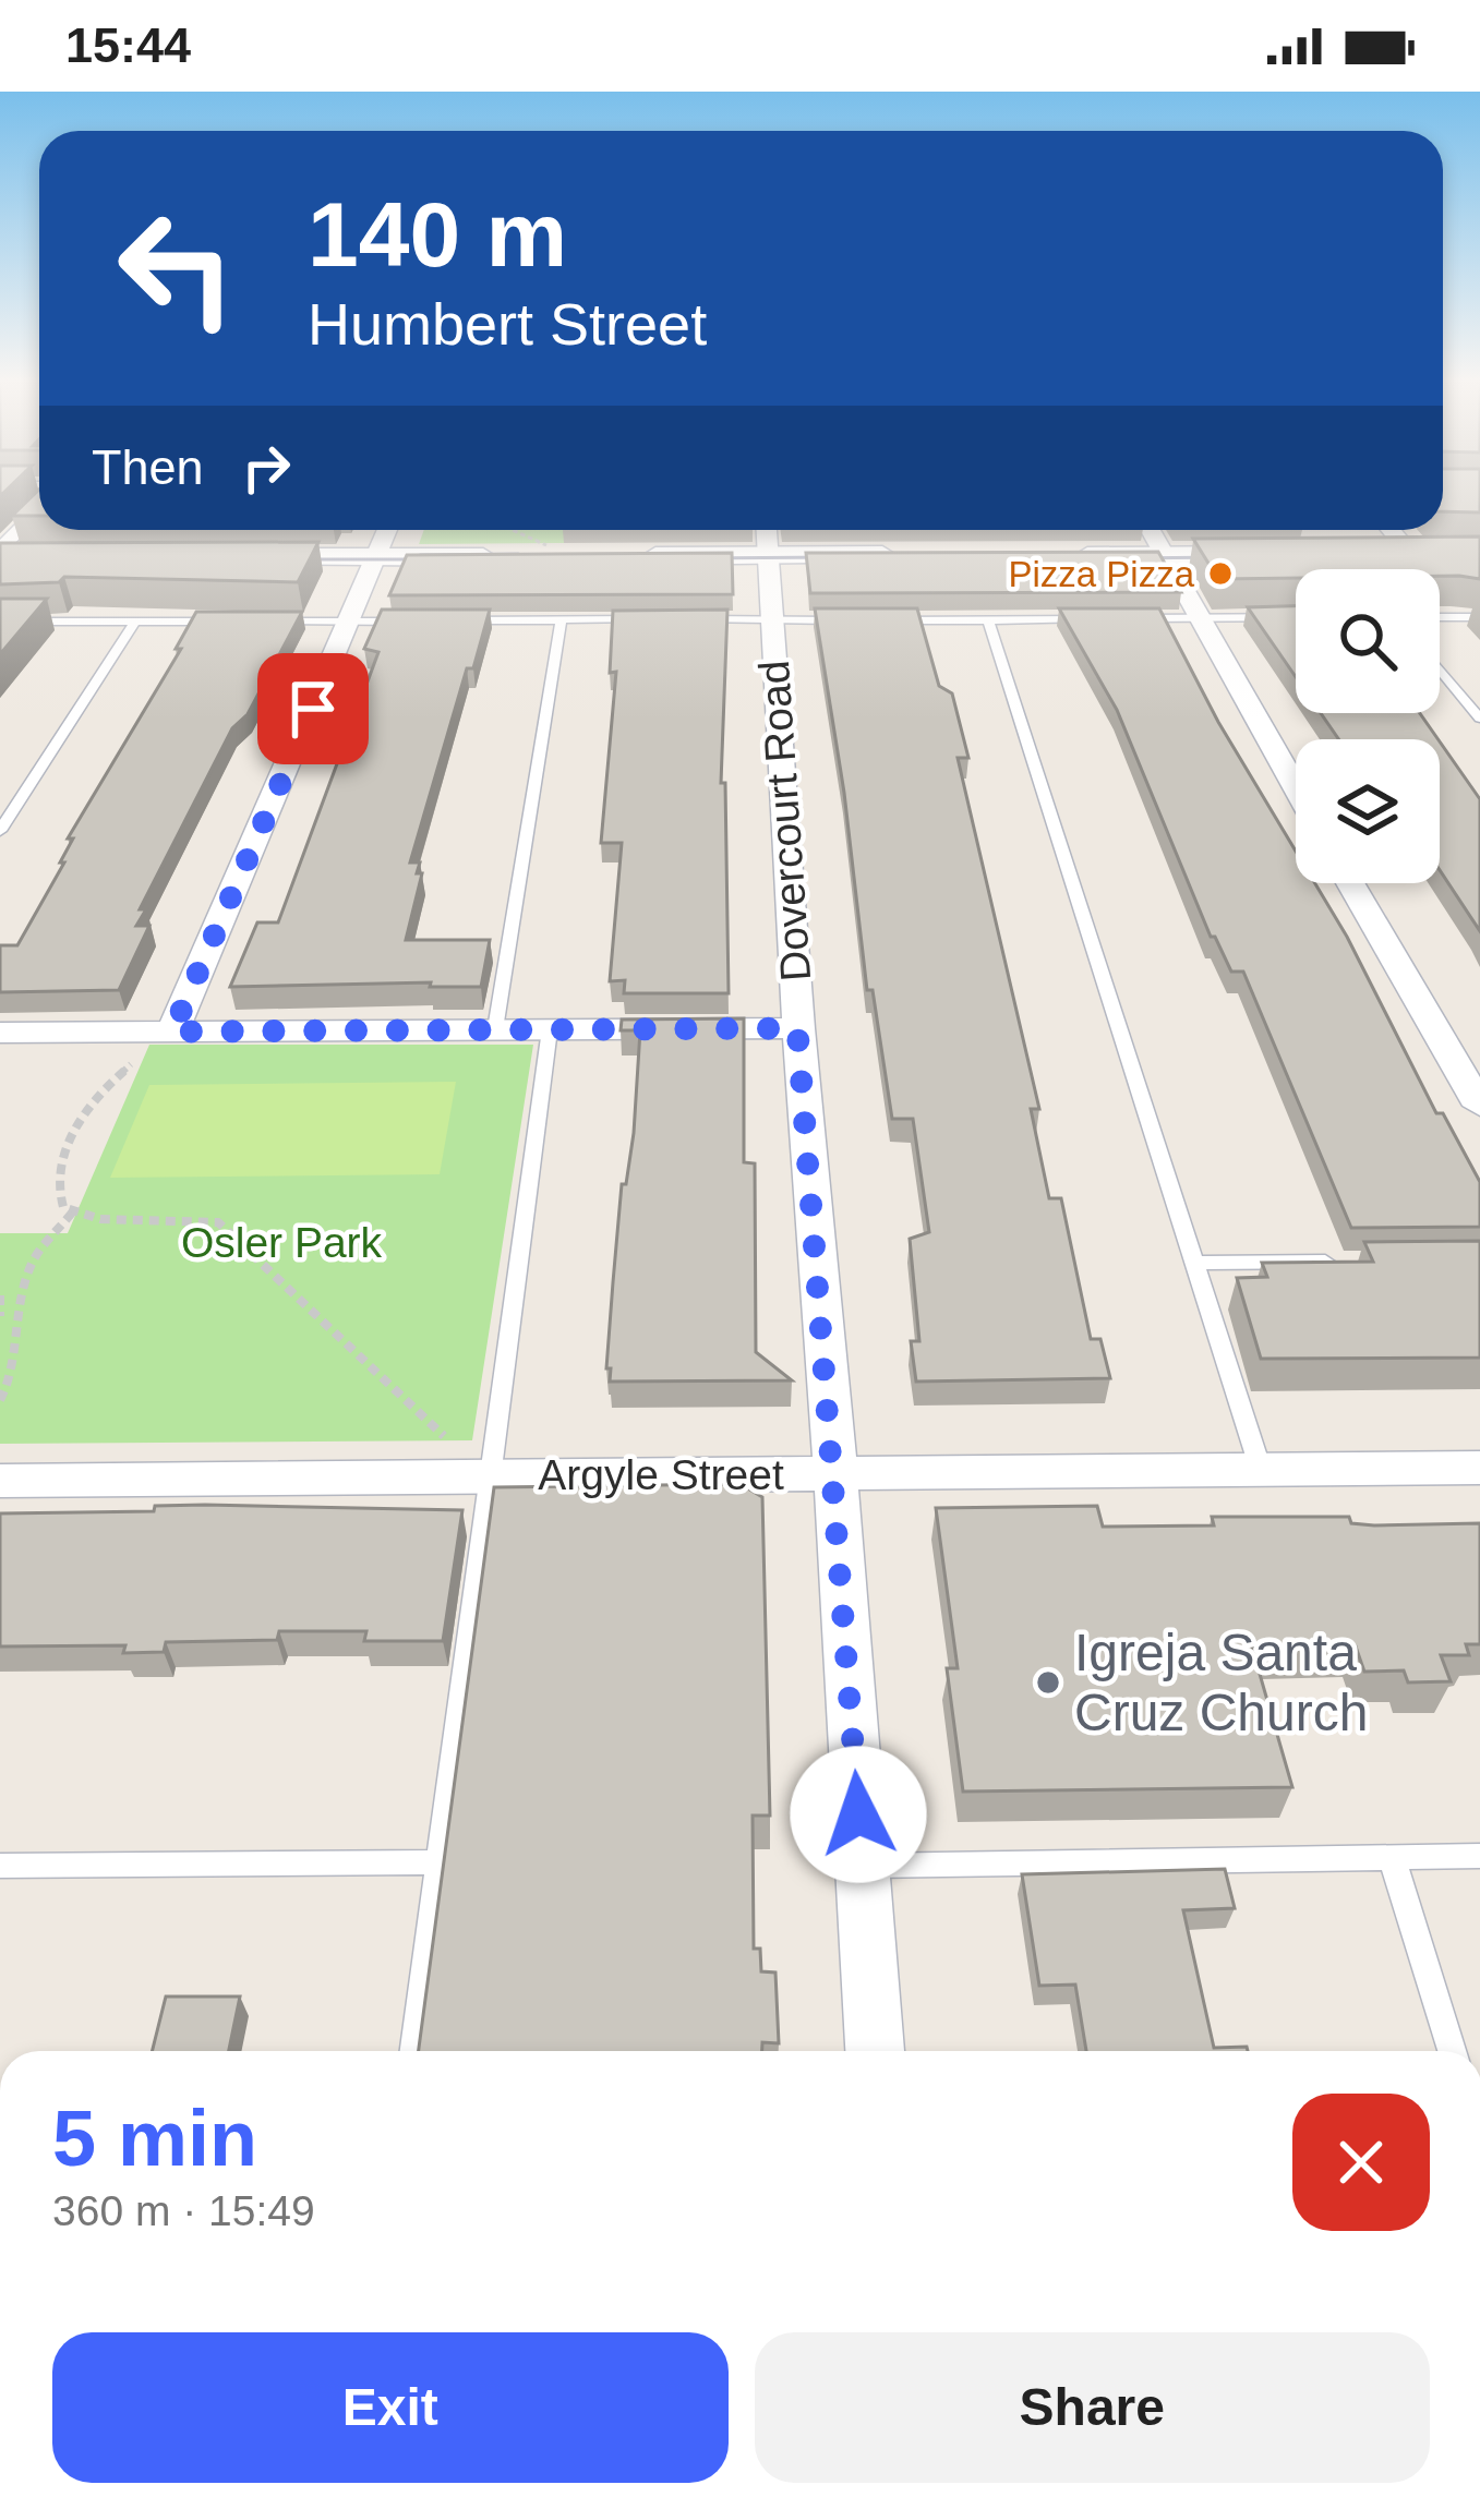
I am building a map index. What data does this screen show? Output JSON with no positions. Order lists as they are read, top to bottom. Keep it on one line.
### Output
{"streets":{"street":["Dovercourt Road","Argyle Street"]},"crossings":[["Dovercourt Road","Argyle Street"]],"parks":["Osler Park"],"places":["Pizza Pizza","Igreja Santa Cruz Church"],"page":{"status":"15:44","turn":["140 m","Humbert Street"],"then":"Then","heading":["5 min","360 m · 15:49"],"buttons":["Exit","Share"]}}
